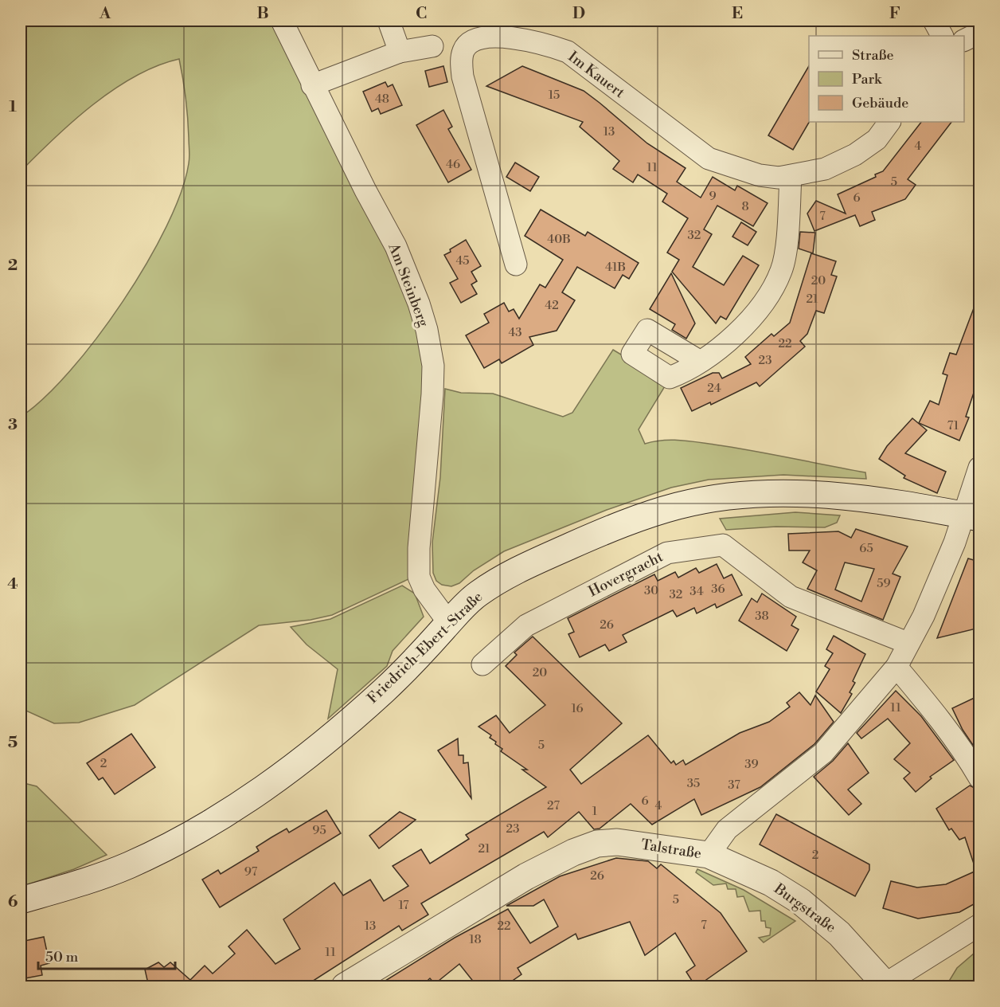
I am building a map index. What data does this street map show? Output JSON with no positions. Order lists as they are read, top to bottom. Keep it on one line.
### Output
{"streets":{"main road":["Friedrich-Ebert-Straße","Talstraße","Burgstraße"],"street":["Im Kauert","Am Steinberg","Hovergracht"]},"crossings":[["Am Steinberg","Friedrich-Ebert-Straße"],["Hovergracht","Talstraße"],["Friedrich-Ebert-Straße","Talstraße"],["Talstraße","Burgstraße"]],"house_numbers":["15","48","13","4","46","11","5","9","6","8","7","32","40B","45","41B","20","21","42","43","22","23","24","71","65","59","36","30","34","32","38","26","20","11","16","5","2","39","35","37","6","27","4","1","23","95","21","2","97","26","5","17","7","13","22","18","11"],"legend":["Straße","Park","Gebäude"],"scale_bar":"50 m","grid":{"columns":["A","B","C","D","E","F"],"rows":["1","2","3","4","5","6"]}}
